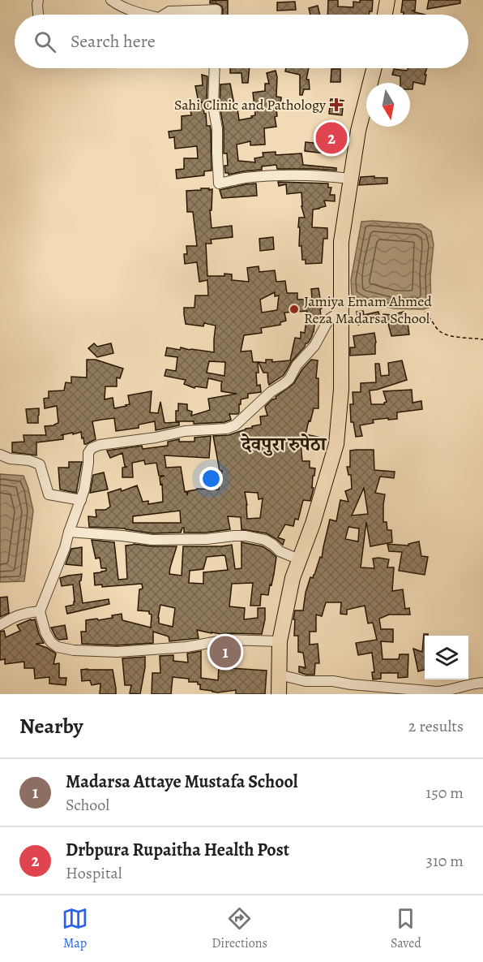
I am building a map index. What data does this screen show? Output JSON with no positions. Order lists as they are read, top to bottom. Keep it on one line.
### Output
{"districts":["देवपुरा रुपेठा"],"places":{"health":["Sahi Clinic and Pathology"],"other":["Jamiya Emam Ahmed Reza Madarsa School"]},"north":"bottom","page":{"search":"Search here","pins":["2","1"],"heading":["Nearby","2 results"],"list":[{"mark":"1","name":"Madarsa Attaye Mustafa School","note":"School","value":"150 m"},{"mark":"2","name":"Drbpura Rupaitha Health Post","note":"Hospital","value":"310 m"}],"nav":["Map","Directions","Saved"]}}
